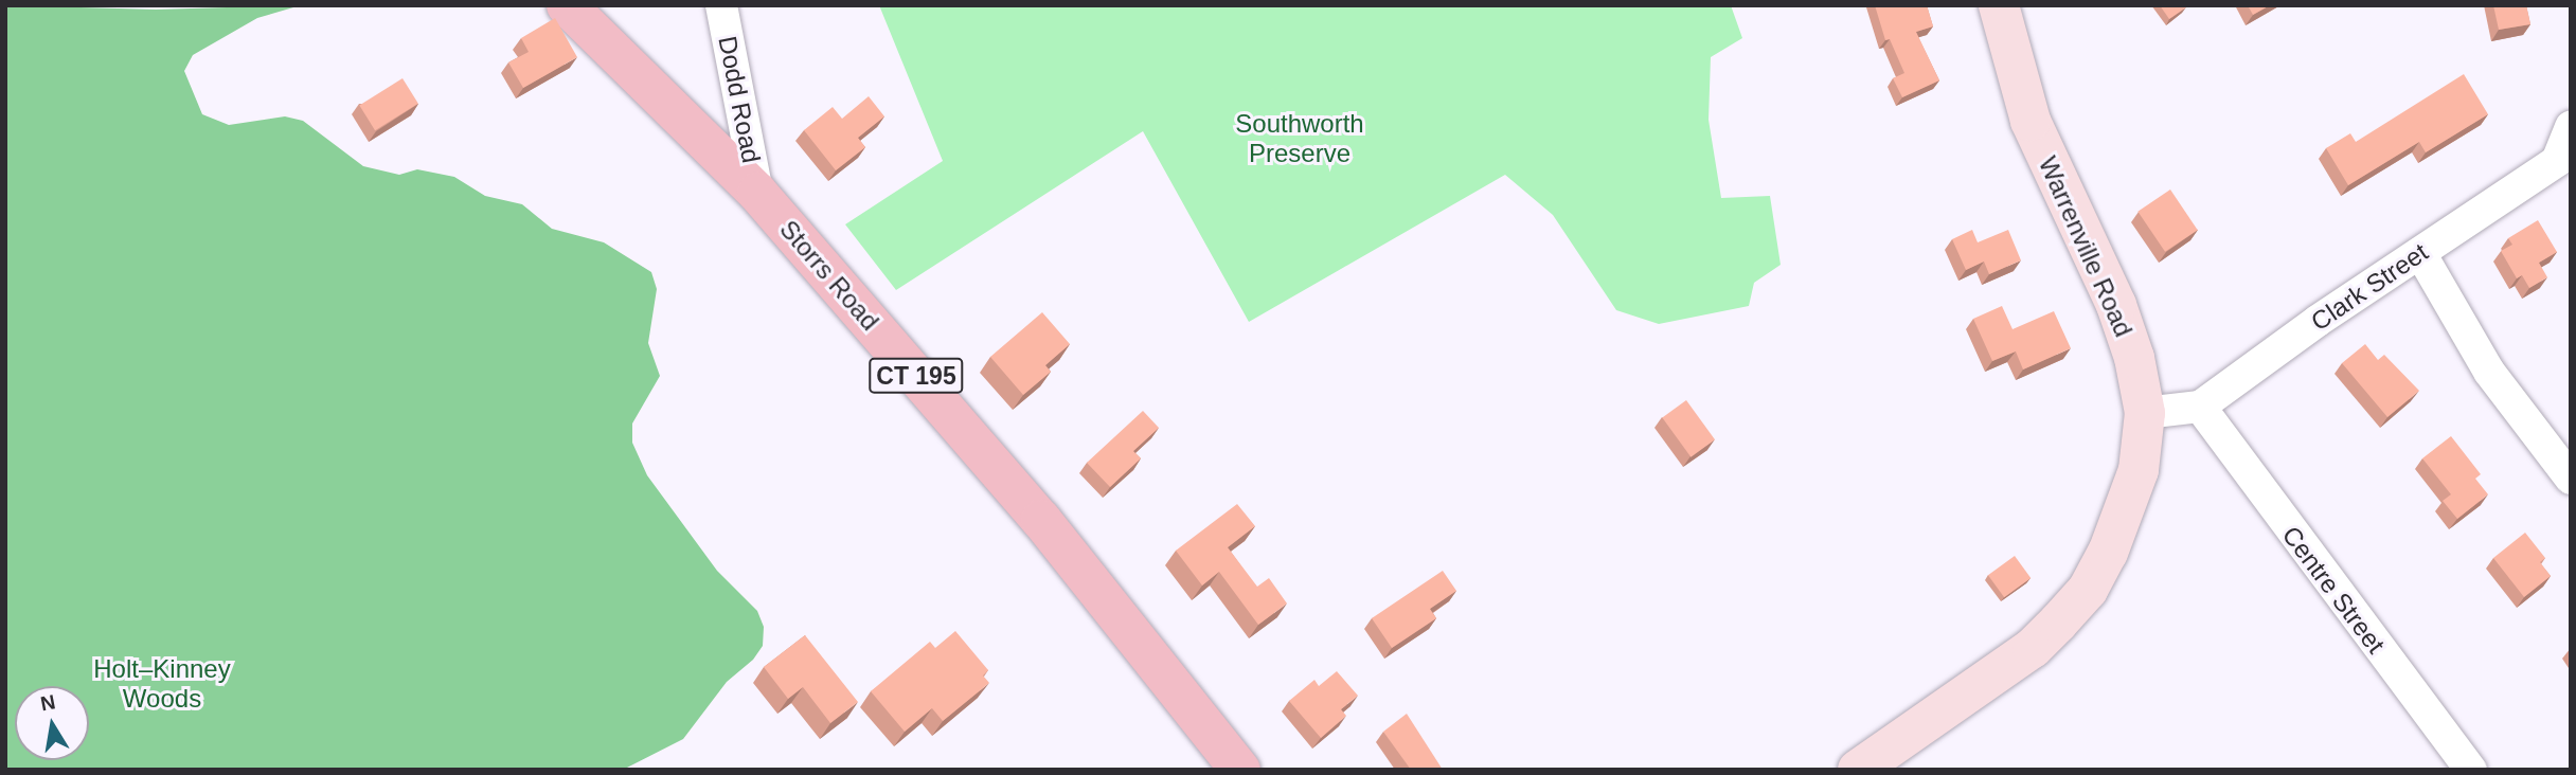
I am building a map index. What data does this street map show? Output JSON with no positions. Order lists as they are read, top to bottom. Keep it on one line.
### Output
{"streets":{"main road":["Warrenville Road","Storrs Road","CT 195"],"street":["Dodd Road","Clark Street","Centre Street"]},"crossings":[["Dodd Road","Storrs Road"],["Warrenville Road","Clark Street"],["Clark Street","Centre Street"]],"parks":["Southworth Preserve","Holt–Kinney Woods"],"north":"top"}
